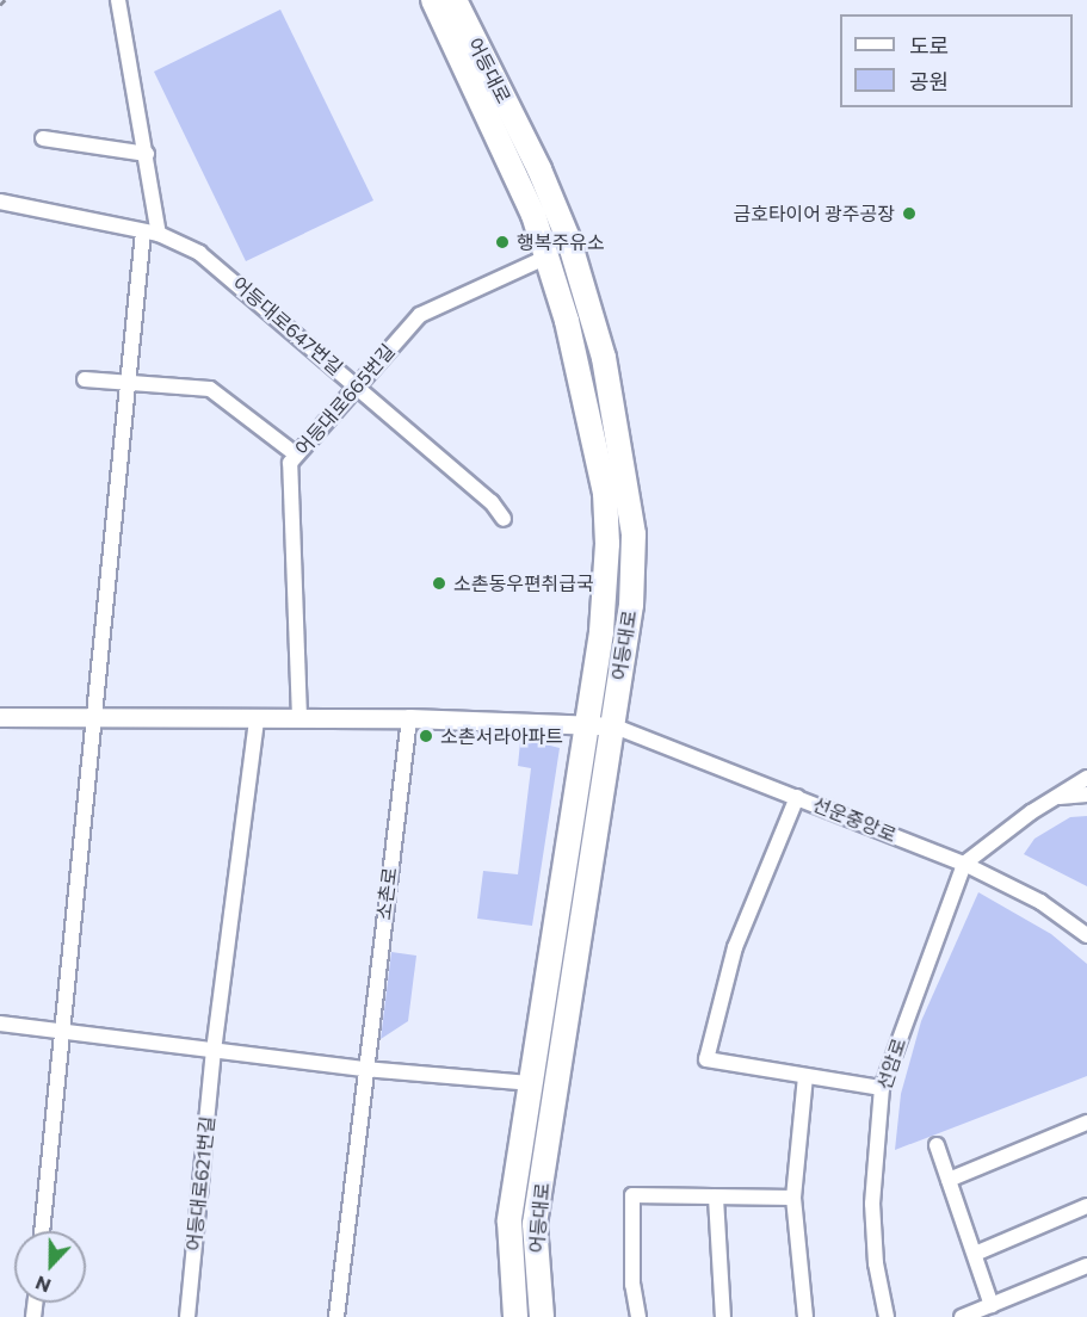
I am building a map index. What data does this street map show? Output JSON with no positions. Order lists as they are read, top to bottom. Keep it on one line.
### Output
{"streets":{"main road":["어등대로"],"street":["어등대로647번길","어등대로665번길","선운중앙로","소촌로","선암로","어등대로621번길"]},"crossings":[["어등대로","어등대로665번길"],["어등대로","선운중앙로"],["어등대로647번길","어등대로665번길"],["선운중앙로","선암로"]],"places":["금호타이어 광주공장","행복주유소","소촌동우편취급국","소촌서라아파트"],"legend":["도로","공원"],"north":"bottom"}
